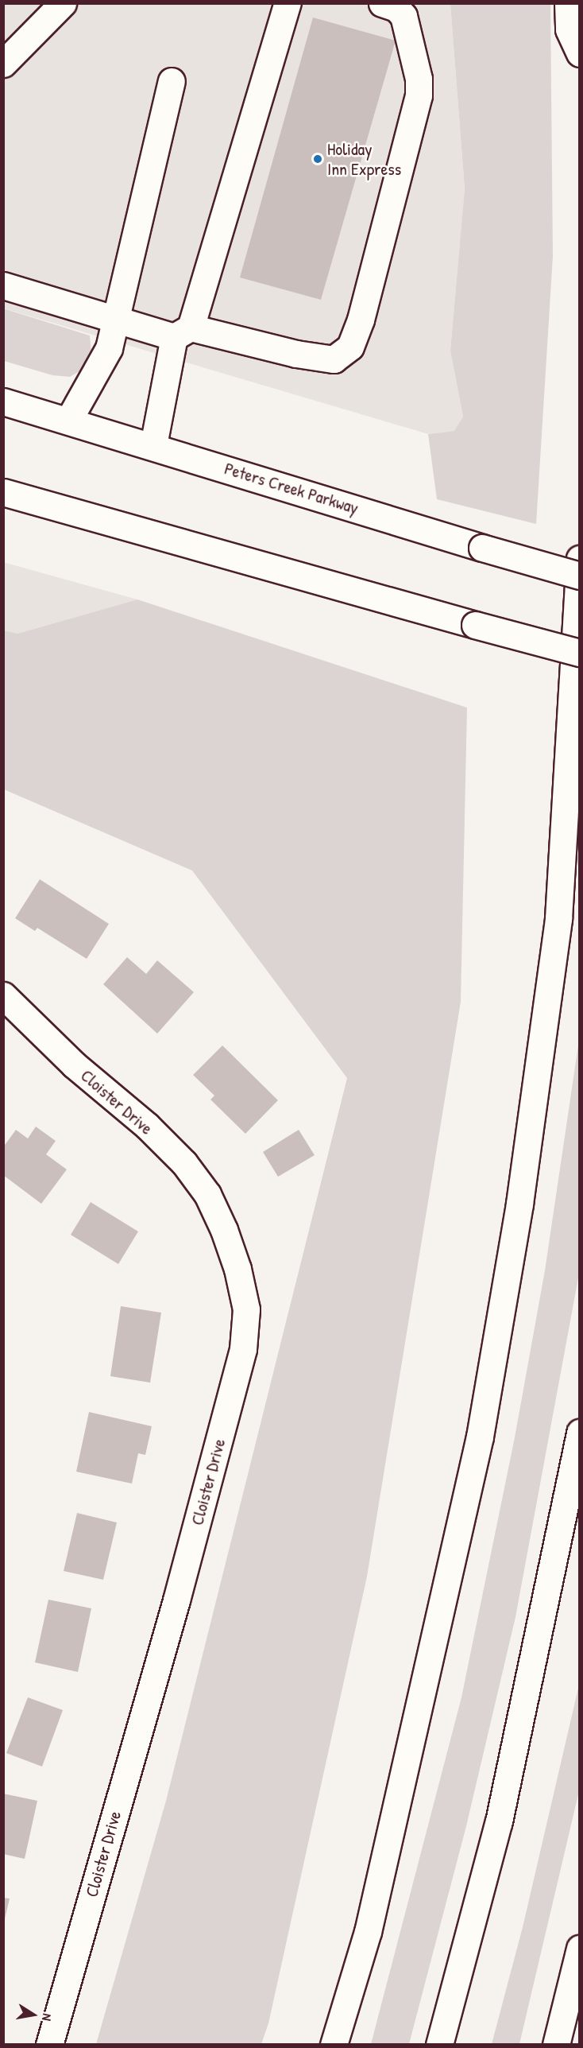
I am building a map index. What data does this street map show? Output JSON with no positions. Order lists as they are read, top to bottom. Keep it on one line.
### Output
{"streets":{"main road":["Peters Creek Parkway","Cloister Drive"]},"places":["Holiday Inn Express"],"north":"right"}
